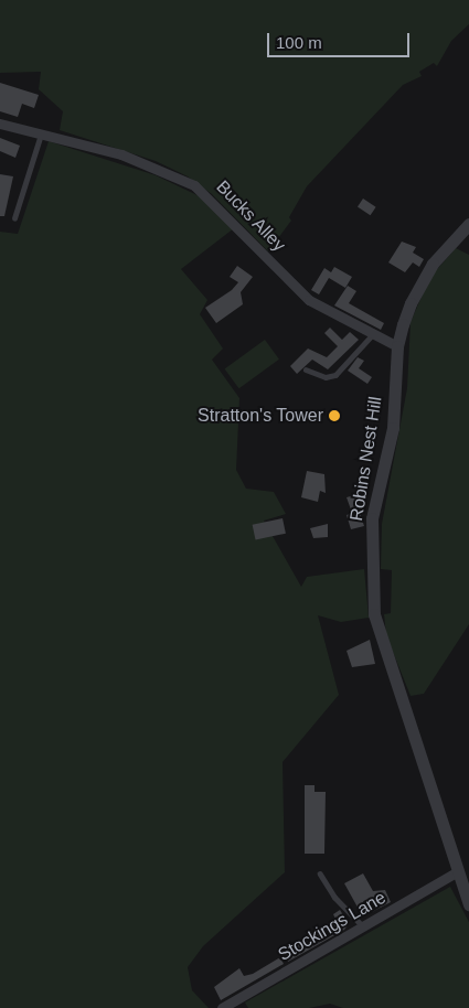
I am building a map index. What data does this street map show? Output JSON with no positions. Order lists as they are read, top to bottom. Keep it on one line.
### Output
{"streets":{"street":["Bucks Alley","Robins Nest Hill","Stockings Lane"]},"crossings":[["Bucks Alley","Robins Nest Hill"],["Robins Nest Hill","Stockings Lane"]],"places":["Stratton's Tower"],"scale_bar":"100 m"}
